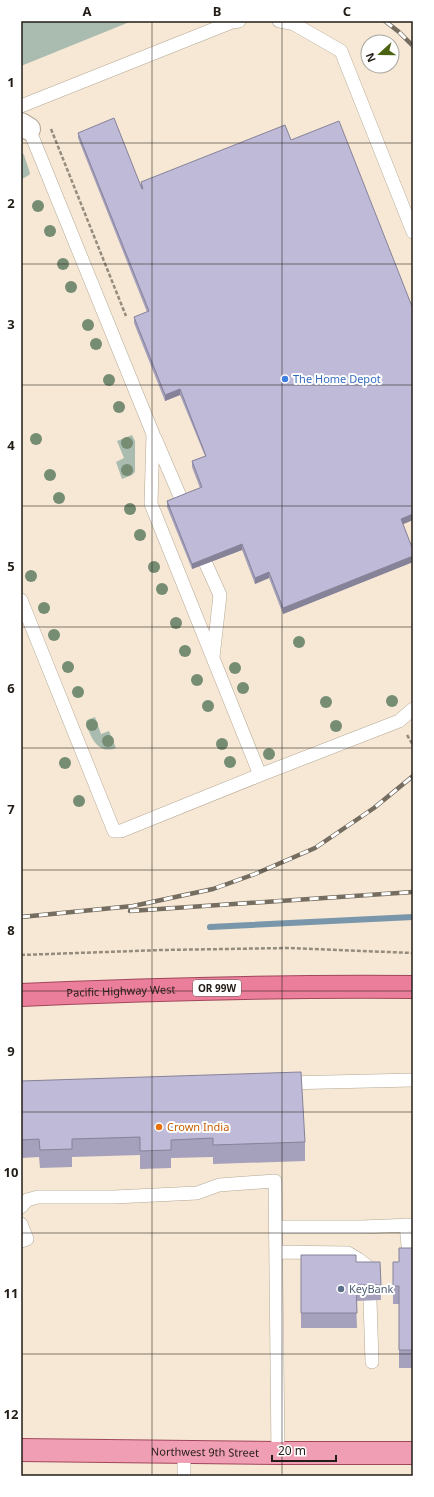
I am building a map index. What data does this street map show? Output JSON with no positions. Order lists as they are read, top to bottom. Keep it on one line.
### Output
{"streets":{"highway":["OR 99W","Pacific Highway West"],"main road":["Northwest 9th Street"]},"places":["The Home Depot","Crown India","KeyBank"],"scale_bar":"20 m","north":"left","grid":{"columns":["A","B","C"],"rows":["1","2","3","4","5","6","7","8","9","10","11","12"]}}
